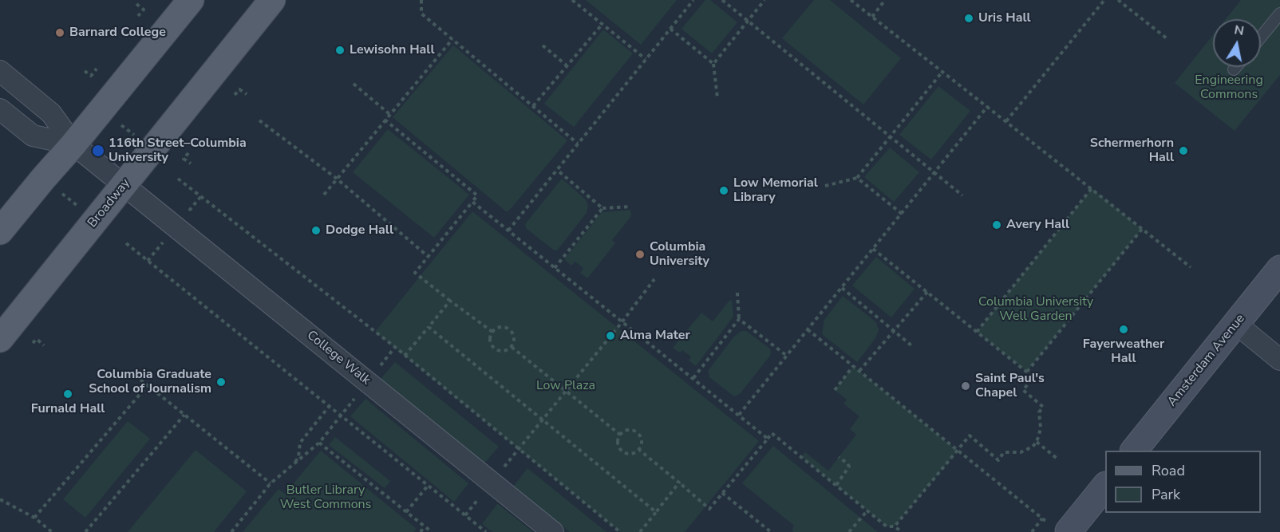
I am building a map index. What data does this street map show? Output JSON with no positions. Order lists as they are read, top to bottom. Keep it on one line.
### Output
{"streets":{"main road":["Broadway","Amsterdam Avenue"],"street":["College Walk"]},"crossings":[["Broadway","College Walk"]],"parks":["Engineering Commons","Columbia University Well Garden","Low Plaza","Butler Library West Commons"],"places":["Uris Hall","Barnard College","Lewisohn Hall","116th Street–Columbia University","Schermerhorn Hall","Low Memorial Library","Avery Hall","Dodge Hall","Columbia University","Fayerweather Hall","Alma Mater","Columbia Graduate School of Journalism","Saint Paul's Chapel","Furnald Hall"],"legend":["Road","Park"],"north":"top"}
